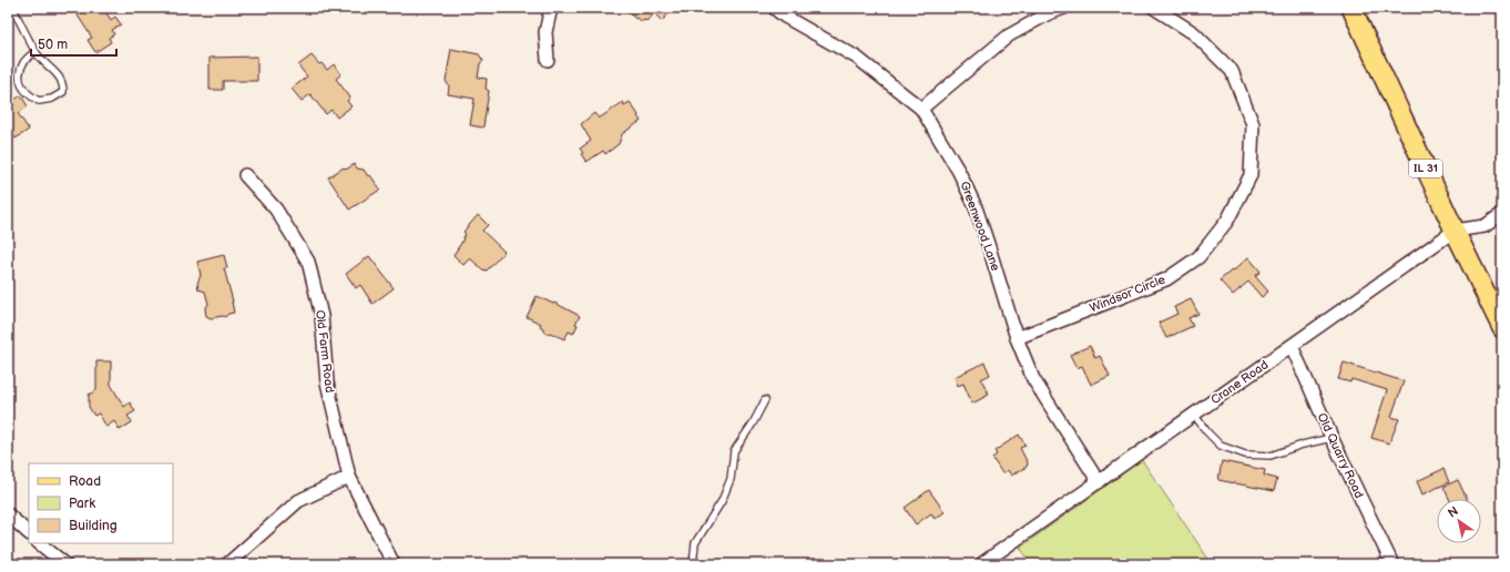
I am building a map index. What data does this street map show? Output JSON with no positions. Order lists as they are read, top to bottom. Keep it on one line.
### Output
{"streets":{"main road":["IL 31"],"street":["Greenwood Lane","Windsor Circle","Old Farm Road","Crane Road","Old Quarry Road"]},"crossings":[["IL 31","Crane Road"],["Greenwood Lane","Windsor Circle"],["Greenwood Lane","Crane Road"],["Crane Road","Old Quarry Road"]],"legend":["Road","Park","Building"],"scale_bar":"50 m","north":"top left"}
